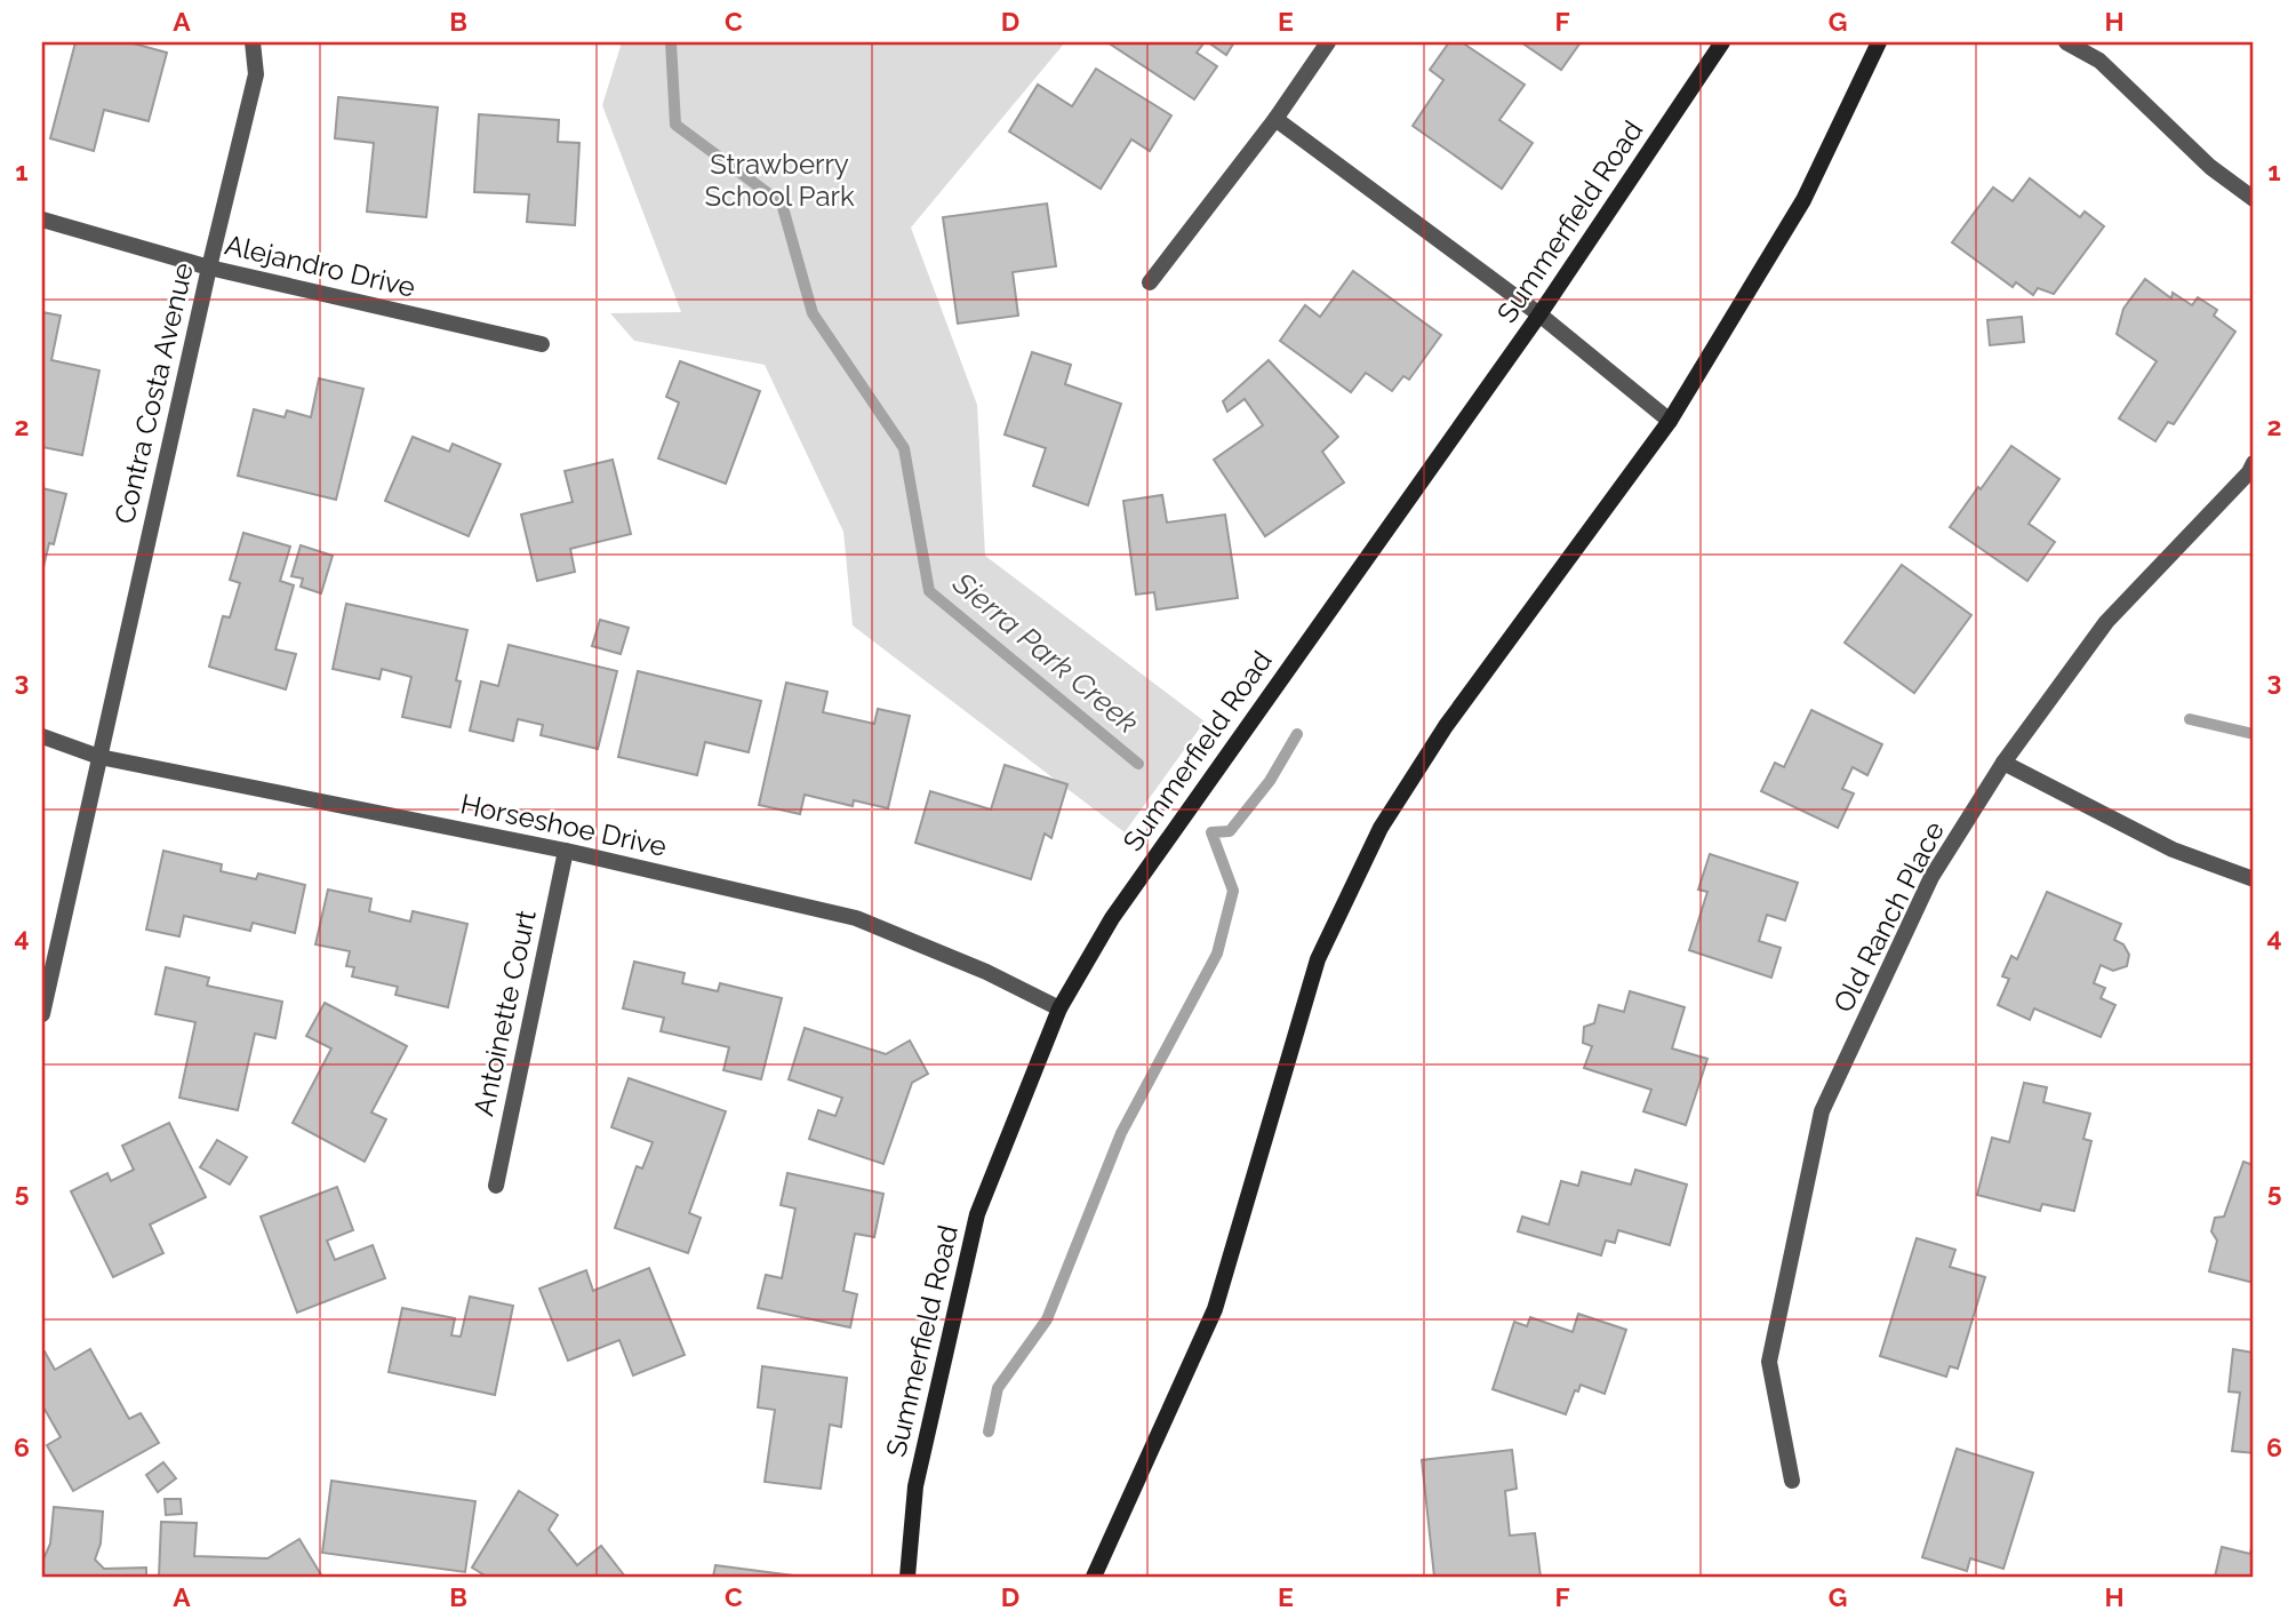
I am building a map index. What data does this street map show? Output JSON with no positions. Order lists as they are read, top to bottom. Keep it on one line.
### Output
{"streets":{"street":["Summerfield Road","Alejandro Drive","Contra Costa Avenue","Horseshoe Drive","Old Ranch Place","Antoinette Court"]},"crossings":[["Summerfield Road","Horseshoe Drive"],["Alejandro Drive","Contra Costa Avenue"],["Contra Costa Avenue","Horseshoe Drive"],["Horseshoe Drive","Antoinette Court"]],"water":["Sierra Park Creek"],"parks":["Strawberry School Park"],"grid":{"columns":["A","B","C","D","E","F","G","H"],"rows":["1","2","3","4","5","6"]}}
